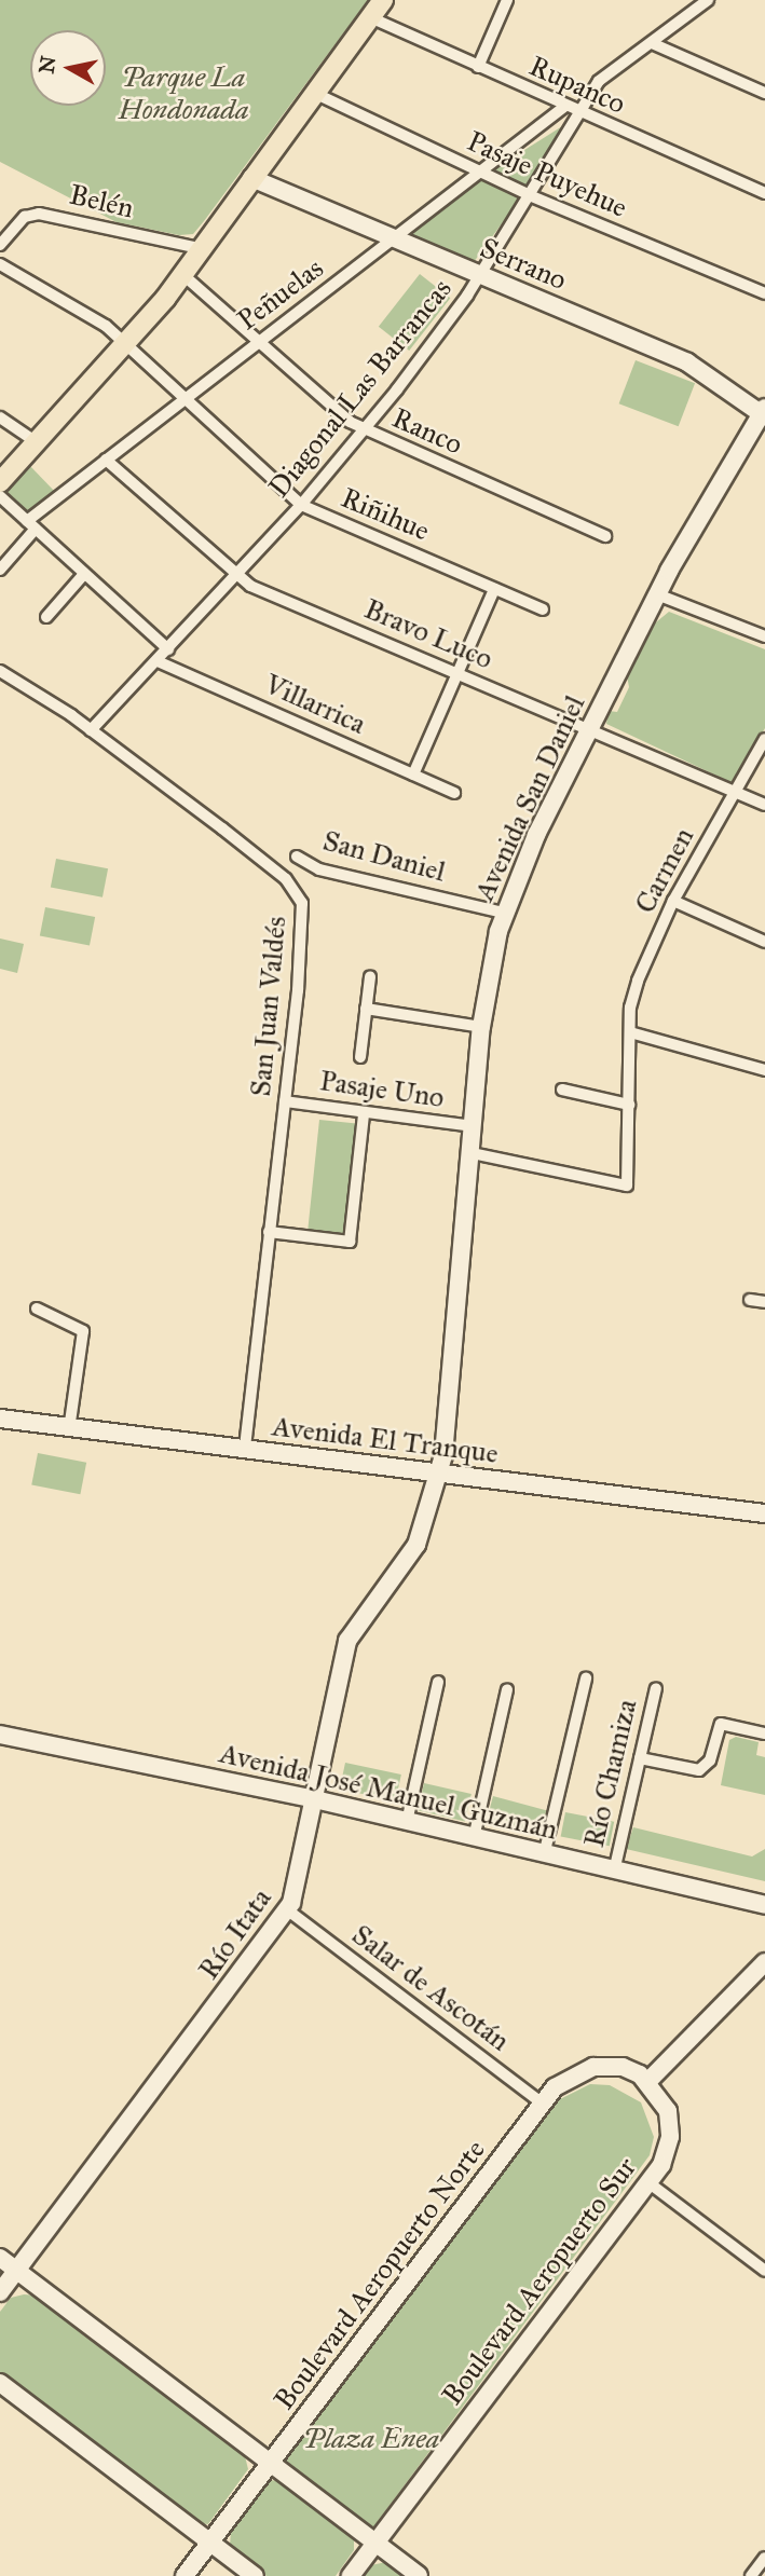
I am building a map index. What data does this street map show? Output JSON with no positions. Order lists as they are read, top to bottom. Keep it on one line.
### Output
{"streets":{"street":["Rupanco","Pasaje Puyehue","Belén","Serrano","Peñuelas","Diagonal Las Barrancas","Ranco","Riñihue","Bravo Luco","Villarrica","Avenida San Daniel","San Daniel","Carmen","San Juan Valdés","Pasaje Uno","Avenida El Tranque","Río Chamiza","Avenida José Manuel Guzmán","Río Itata","Salar de Ascotán","Boulevard Aeropuerto Norte","Boulevard Aeropuerto Sur"]},"crossings":[["Rupanco","Peñuelas"],["Rupanco","Diagonal Las Barrancas"],["Pasaje Puyehue","Peñuelas"],["Pasaje Puyehue","Diagonal Las Barrancas"],["Serrano","Peñuelas"],["Serrano","Diagonal Las Barrancas"],["Serrano","Avenida San Daniel"],["Peñuelas","Ranco"],["Peñuelas","Riñihue"],["Peñuelas","Bravo Luco"],["Diagonal Las Barrancas","Ranco"],["Diagonal Las Barrancas","Riñihue"],["Diagonal Las Barrancas","Bravo Luco"],["Diagonal Las Barrancas","Villarrica"],["Diagonal Las Barrancas","San Juan Valdés"],["Bravo Luco","Avenida San Daniel"],["Bravo Luco","Carmen"],["Avenida San Daniel","San Daniel"],["Avenida San Daniel","Carmen"],["Avenida San Daniel","Pasaje Uno"],["Avenida San Daniel","Avenida El Tranque"],["Avenida San Daniel","Río Itata"],["San Juan Valdés","Pasaje Uno"],["San Juan Valdés","Avenida El Tranque"],["Avenida El Tranque","Río Itata"],["Río Chamiza","Avenida José Manuel Guzmán"],["Avenida José Manuel Guzmán","Río Itata"],["Río Itata","Salar de Ascotán"],["Salar de Ascotán","Boulevard Aeropuerto Norte"],["Boulevard Aeropuerto Norte","Boulevard Aeropuerto Sur"]],"parks":["Parque La Hondonada","Plaza Enea"],"north":"left"}
